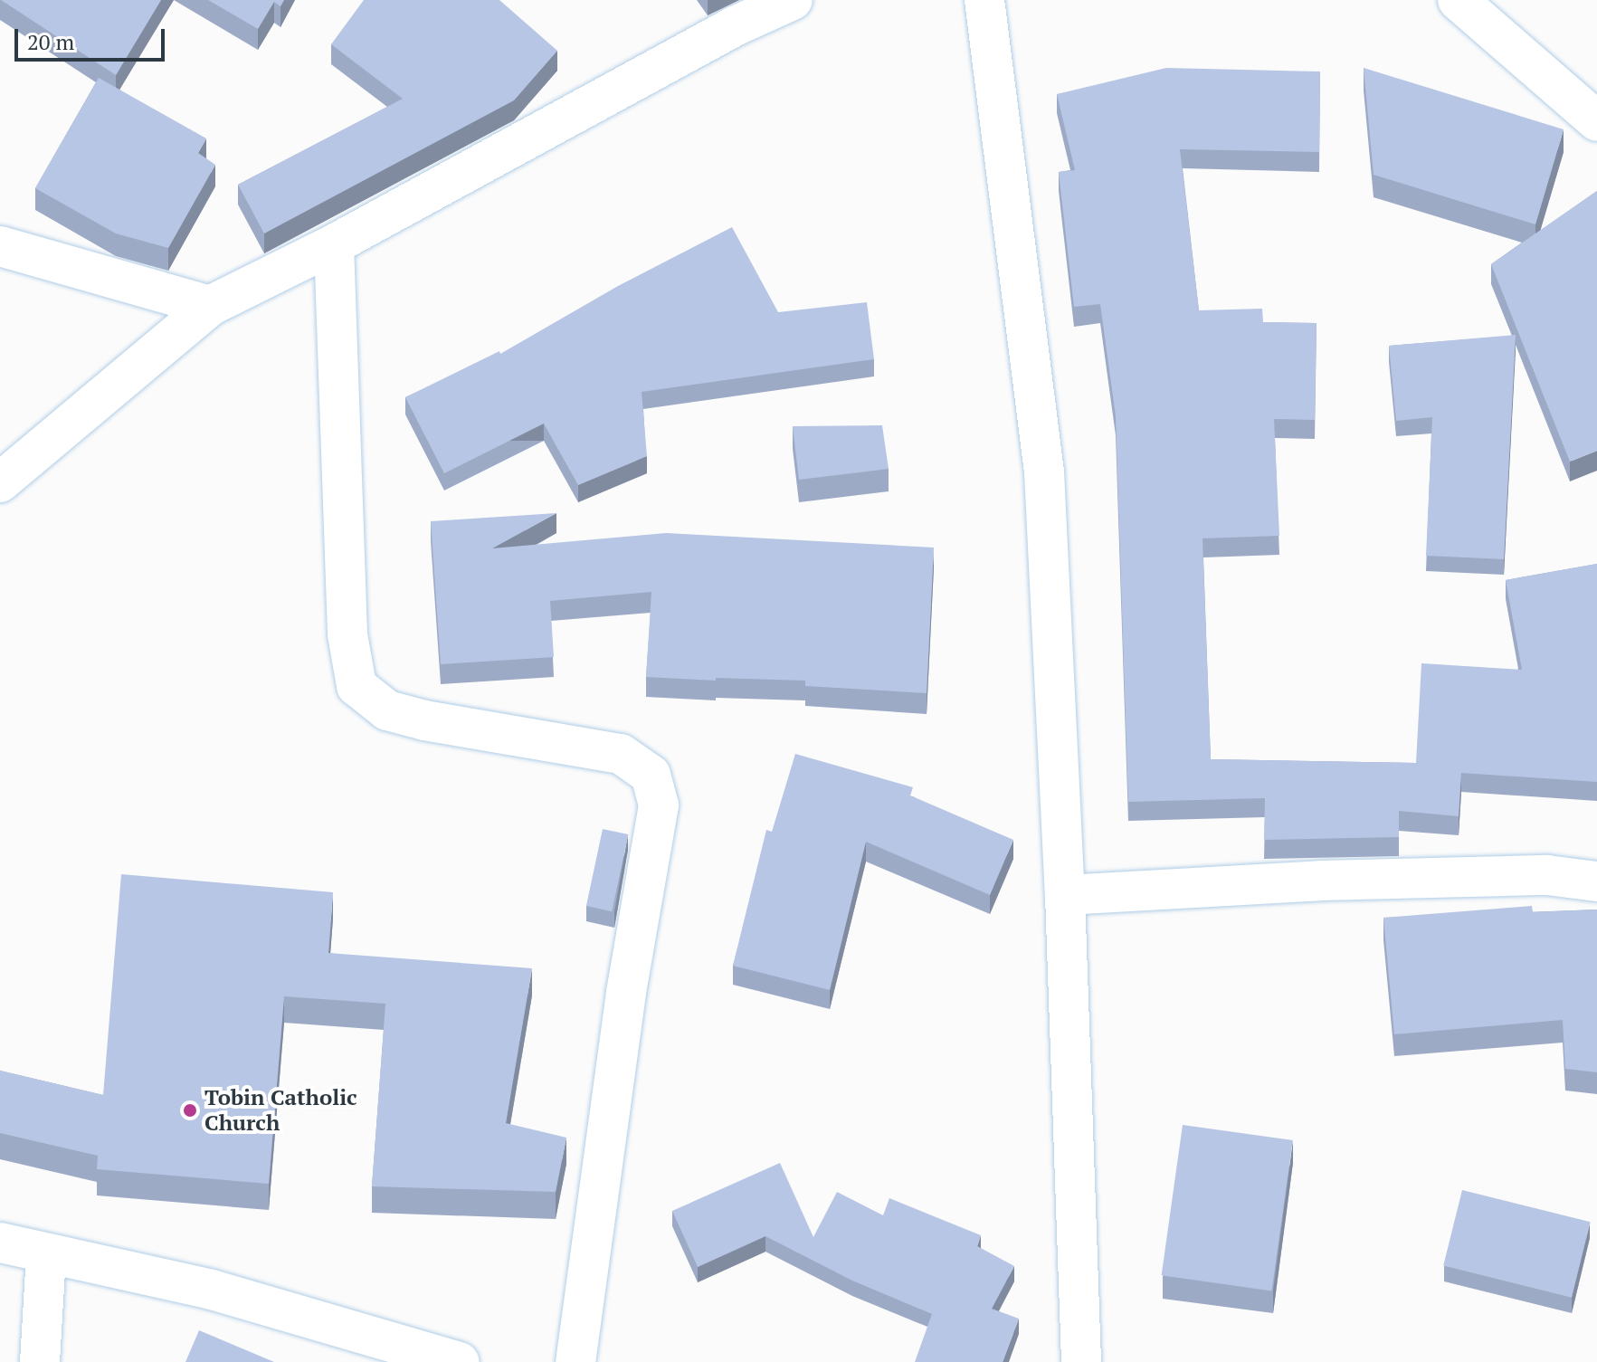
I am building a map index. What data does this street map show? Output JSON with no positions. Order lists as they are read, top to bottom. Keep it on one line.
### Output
{"places":["Tobin Catholic Church"],"scale_bar":"20 m"}
